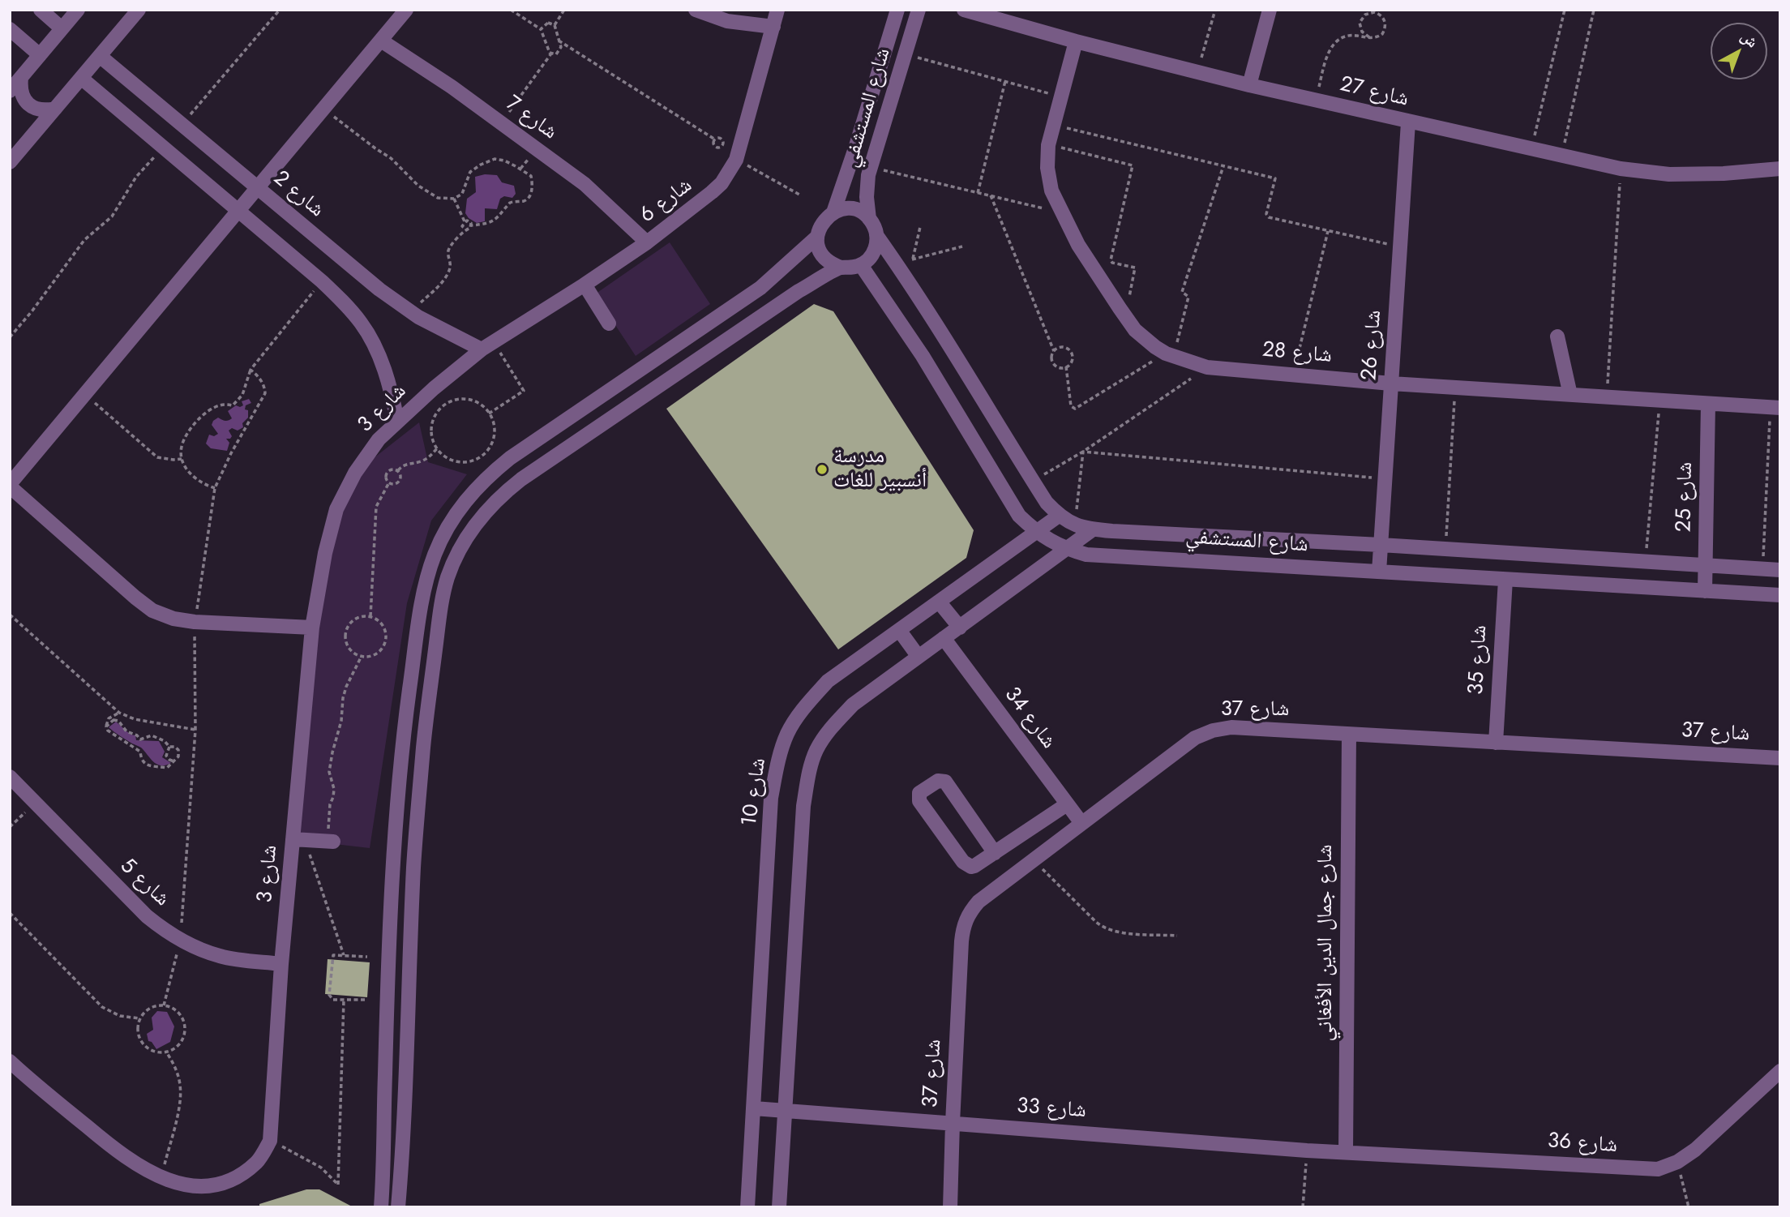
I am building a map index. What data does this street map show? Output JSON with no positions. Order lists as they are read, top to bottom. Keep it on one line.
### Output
{"streets":{"street":["شارع 27","شارع المستشفي","شارع 7","شارع 2","شارع 6","شارع 26","شارع 28","شارع 3","شارع 25","شارع 35","شارع 37","شارع 34","شارع 10","شارع 5","شارع جمال الدين الأفغاني","شارع 33","شارع 36"]},"crossings":[["شارع 27","شارع 26"],["شارع 27","شارع 28"],["شارع المستشفي","شارع 26"],["شارع المستشفي","شارع 25"],["شارع المستشفي","شارع 35"],["شارع المستشفي","شارع 10"],["شارع 7","شارع 6"],["شارع 2","شارع 6"],["شارع 2","شارع 3"],["شارع 6","شارع 3"],["شارع 26","شارع 28"],["شارع 28","شارع 25"],["شارع 3","شارع 5"],["شارع 35","شارع 37"],["شارع 37","شارع 34"],["شارع 37","شارع جمال الدين الأفغاني"],["شارع 37","شارع 33"],["شارع 10","شارع 33"],["شارع جمال الدين الأفغاني","شارع 33"],["شارع جمال الدين الأفغاني","شارع 36"],["شارع 33","شارع 36"]],"places":["مدرسة أنسبير للغات"],"north":"top right"}
